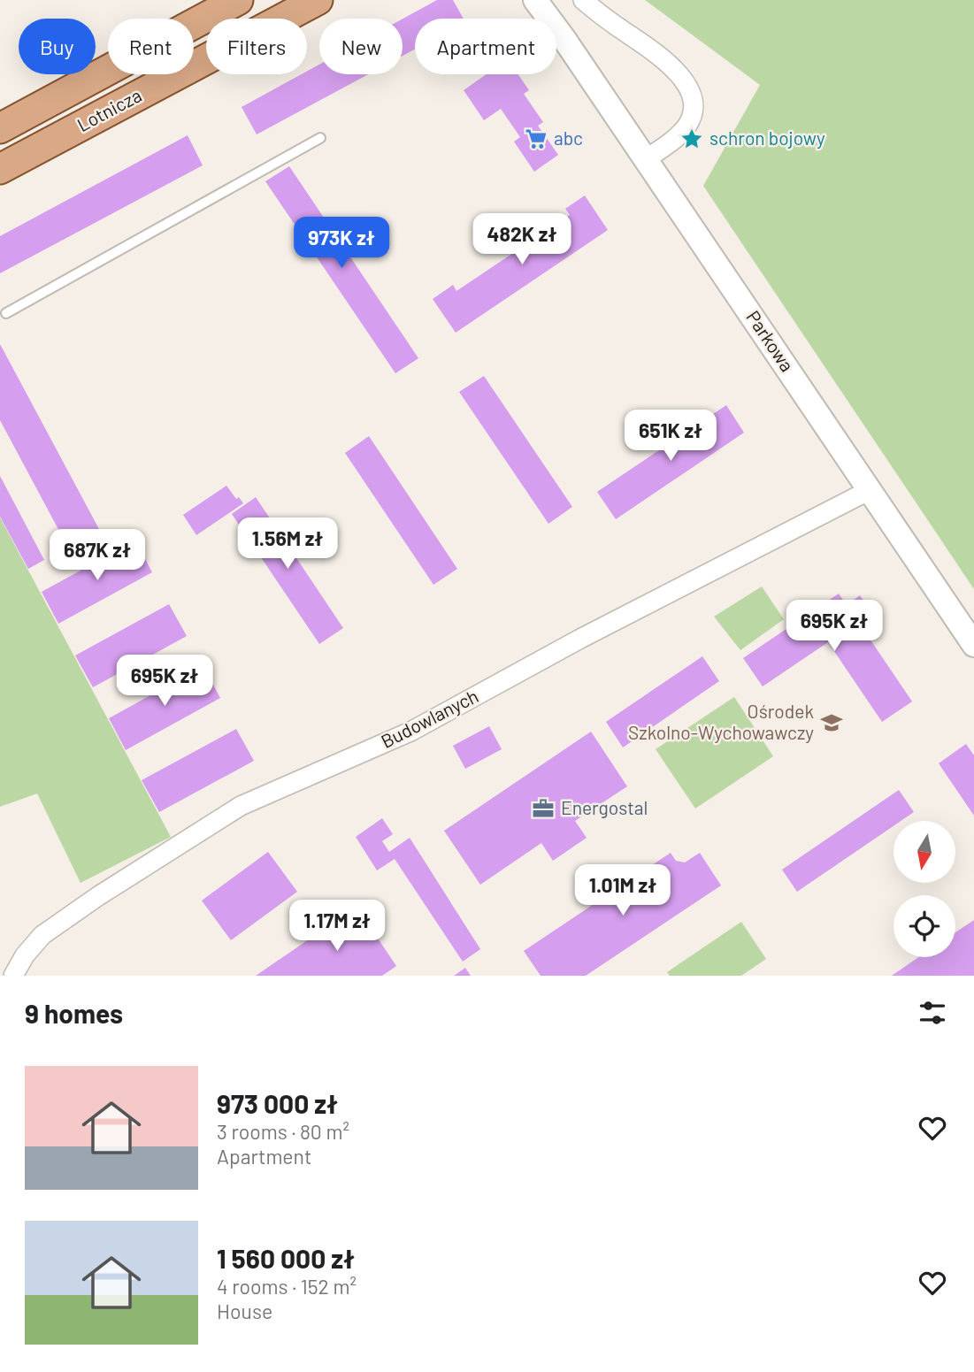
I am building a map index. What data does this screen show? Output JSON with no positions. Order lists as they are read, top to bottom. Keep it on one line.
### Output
{"streets":{"main road":["Lotnicza"],"street":["Parkowa","Budowlanych"]},"crossings":[["Parkowa","Budowlanych"]],"places":{"supermarket":["abc"],"place":["schron bojowy"],"school or university":["Ośrodek Szkolno-Wychowawczy"],"office":["Energostal"]},"north":"bottom","page":{"chip":["Buy","Rent","Filters","New","Apartment"],"price":["482K zł","973K zł","651K zł","1.56M zł","687K zł","695K zł","695K zł","1.01M zł","1.17M zł"],"heading":"9 homes","list":[{"name":"973 000 zł","note":"3 rooms · 80 m² · Apartment"},{"name":"1 560 000 zł","note":"4 rooms · 152 m² · House"}]}}
